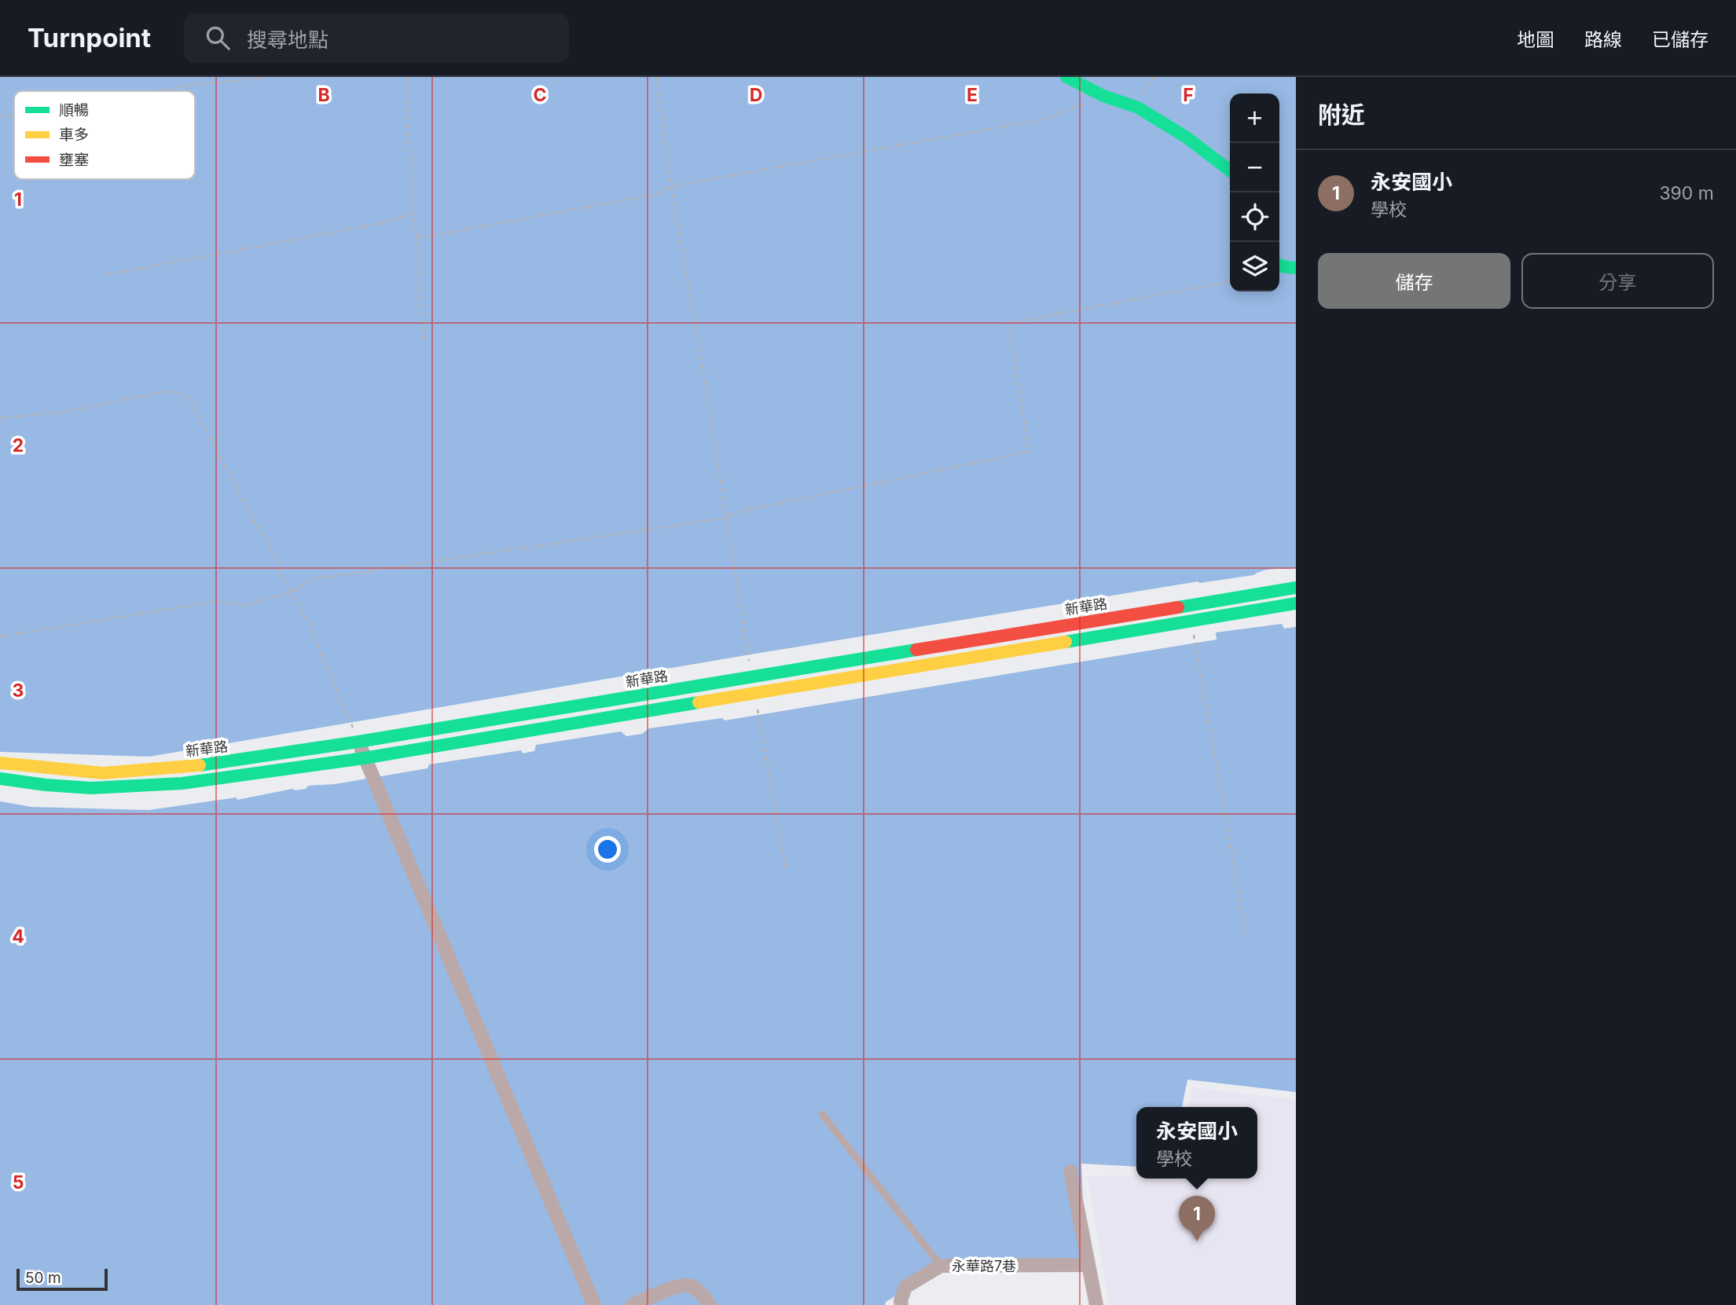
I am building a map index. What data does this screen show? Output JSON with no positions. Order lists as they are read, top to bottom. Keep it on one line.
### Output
{"streets":{"street":["新華路","永華路7巷"]},"legend":["順暢","車多","壅塞"],"scale_bar":"50 m","page":{"header":"Turnpoint","search":"搜尋地點","nav":["地圖","路線","已儲存"],"heading":"附近","map_buttons":["+","−"],"list":[{"mark":"1","name":"永安國小","note":"學校","value":"390 m"}],"buttons":["儲存","分享"],"popup":["永安國小","學校"],"pins":"1","scale":"50 m"},"grid":{"columns":["B","C","D","E","F"],"rows":["1","2","3","4","5"]}}
